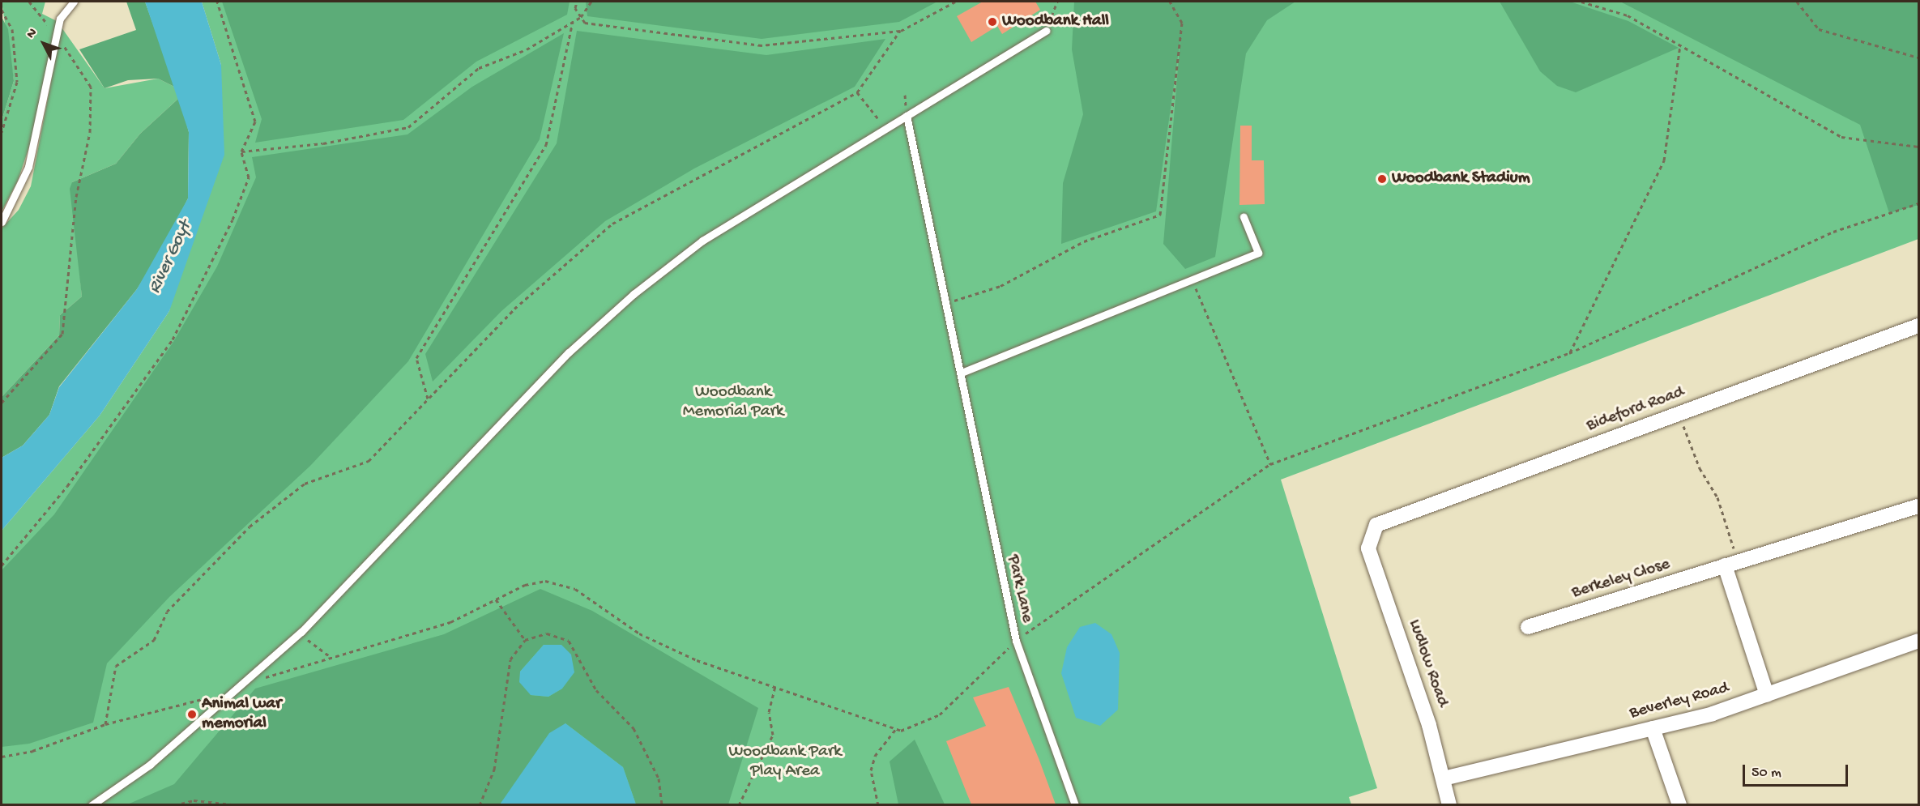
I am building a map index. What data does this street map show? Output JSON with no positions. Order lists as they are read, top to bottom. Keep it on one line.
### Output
{"streets":{"street":["Bideford Road","Berkeley Close","Ludlow Road","Beverley Road"],"lane":["Park Lane"]},"crossings":[["Bideford Road","Ludlow Road"],["Ludlow Road","Beverley Road"]],"water":["River Goyt"],"parks":["Woodbank Memorial Park","Woodbank Park Play Area"],"places":["Woodbank Hall","Woodbank Stadium","Animal war memorial"],"scale_bar":"50 m","north":"top left"}
